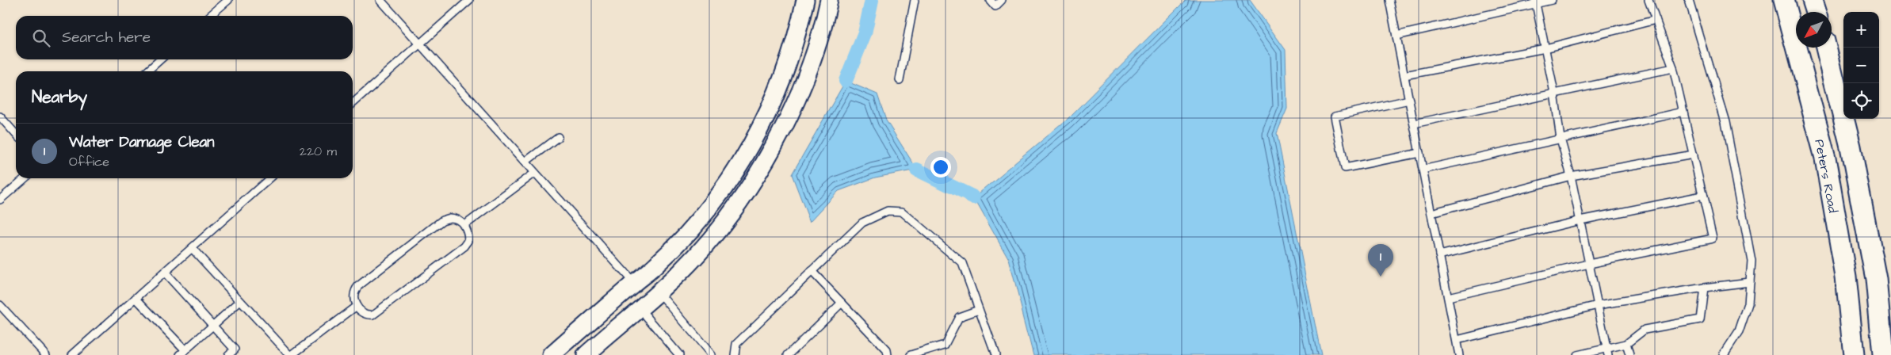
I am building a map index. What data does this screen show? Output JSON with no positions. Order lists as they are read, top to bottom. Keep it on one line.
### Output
{"streets":{"main road":["Peters Road"]},"north":"bottom left","page":{"map_buttons":["+","−"],"search":"Search here","heading":"Nearby","list":[{"mark":"1","name":"Water Damage Clean","note":"Office","value":"220 m"}],"pins":"1"}}
